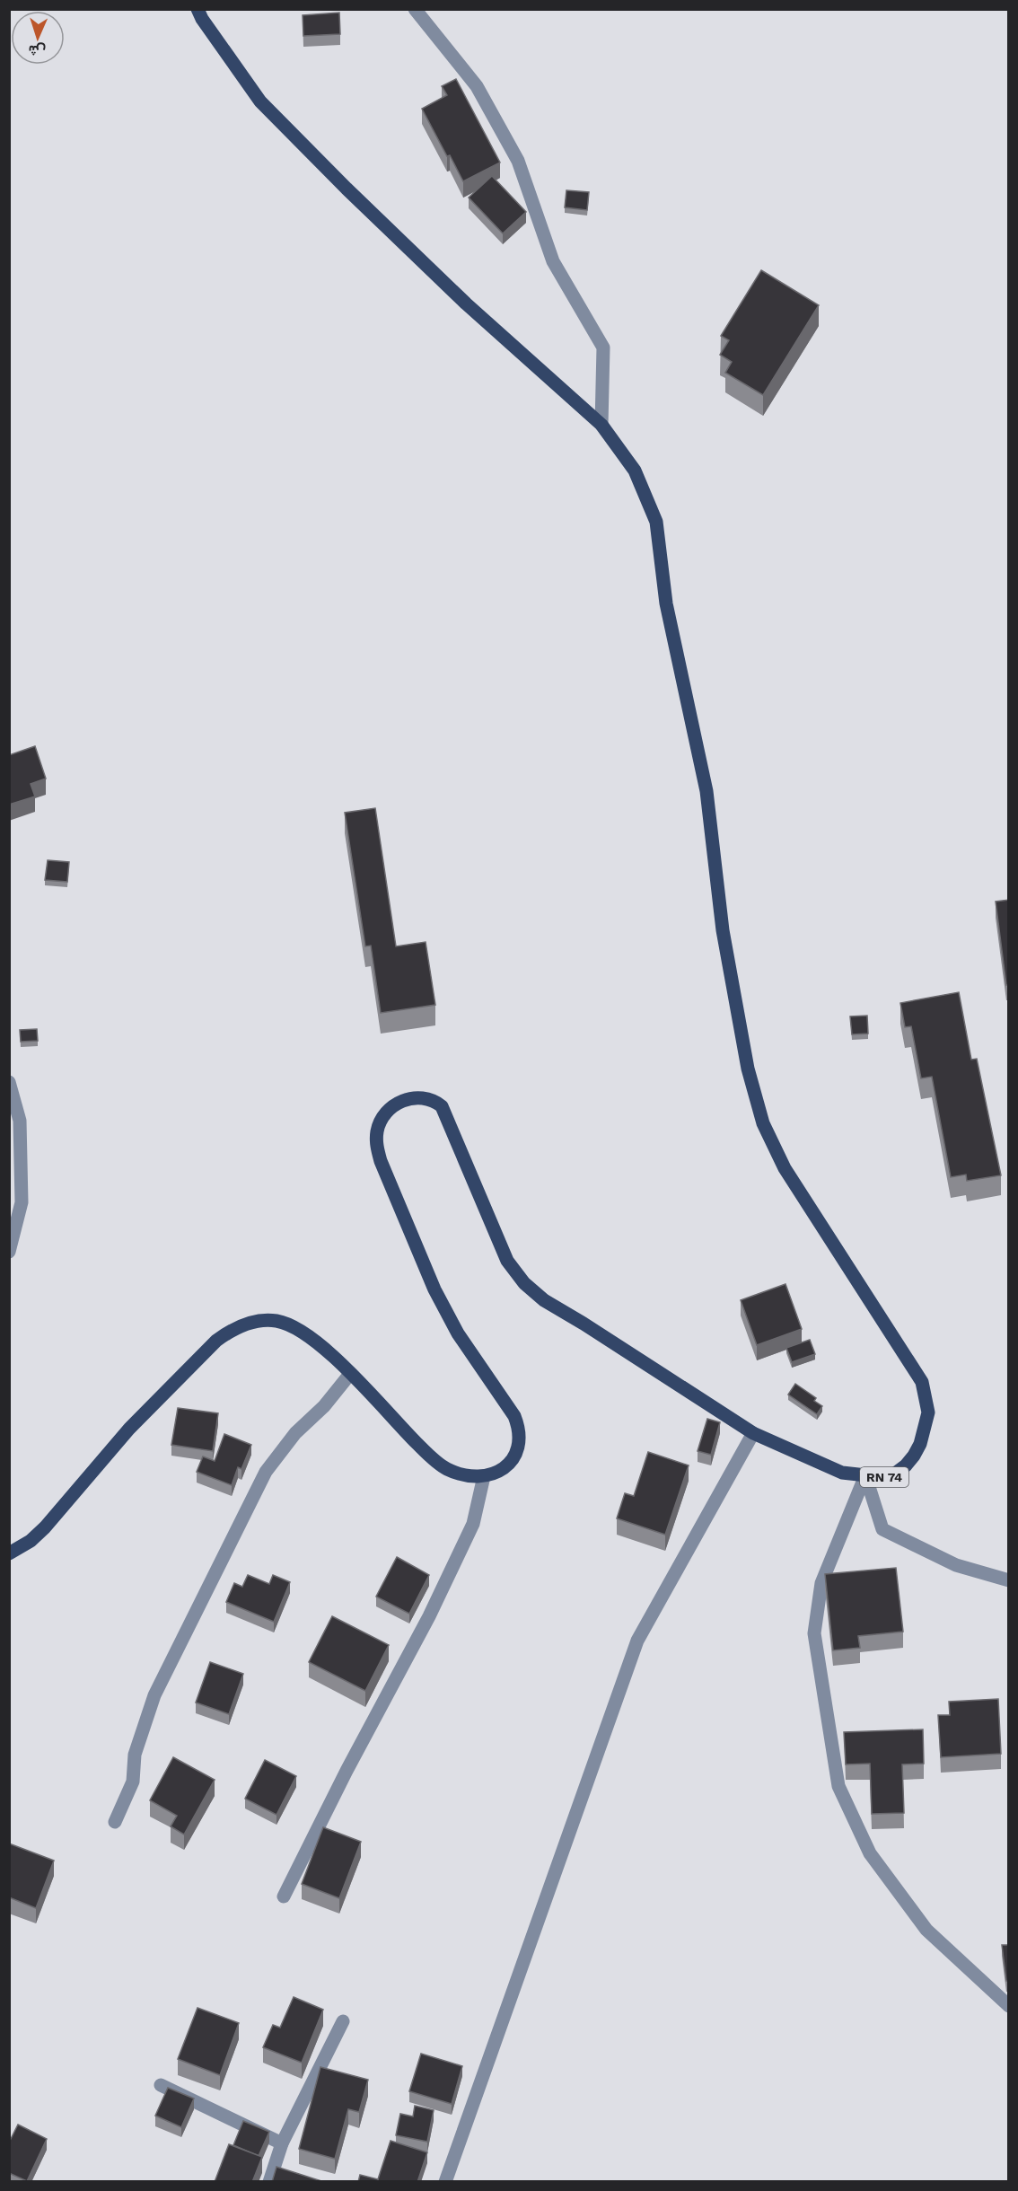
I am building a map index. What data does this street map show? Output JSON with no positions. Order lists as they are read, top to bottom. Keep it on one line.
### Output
{"streets":{"main road":["RN 74"]},"north":"bottom"}
